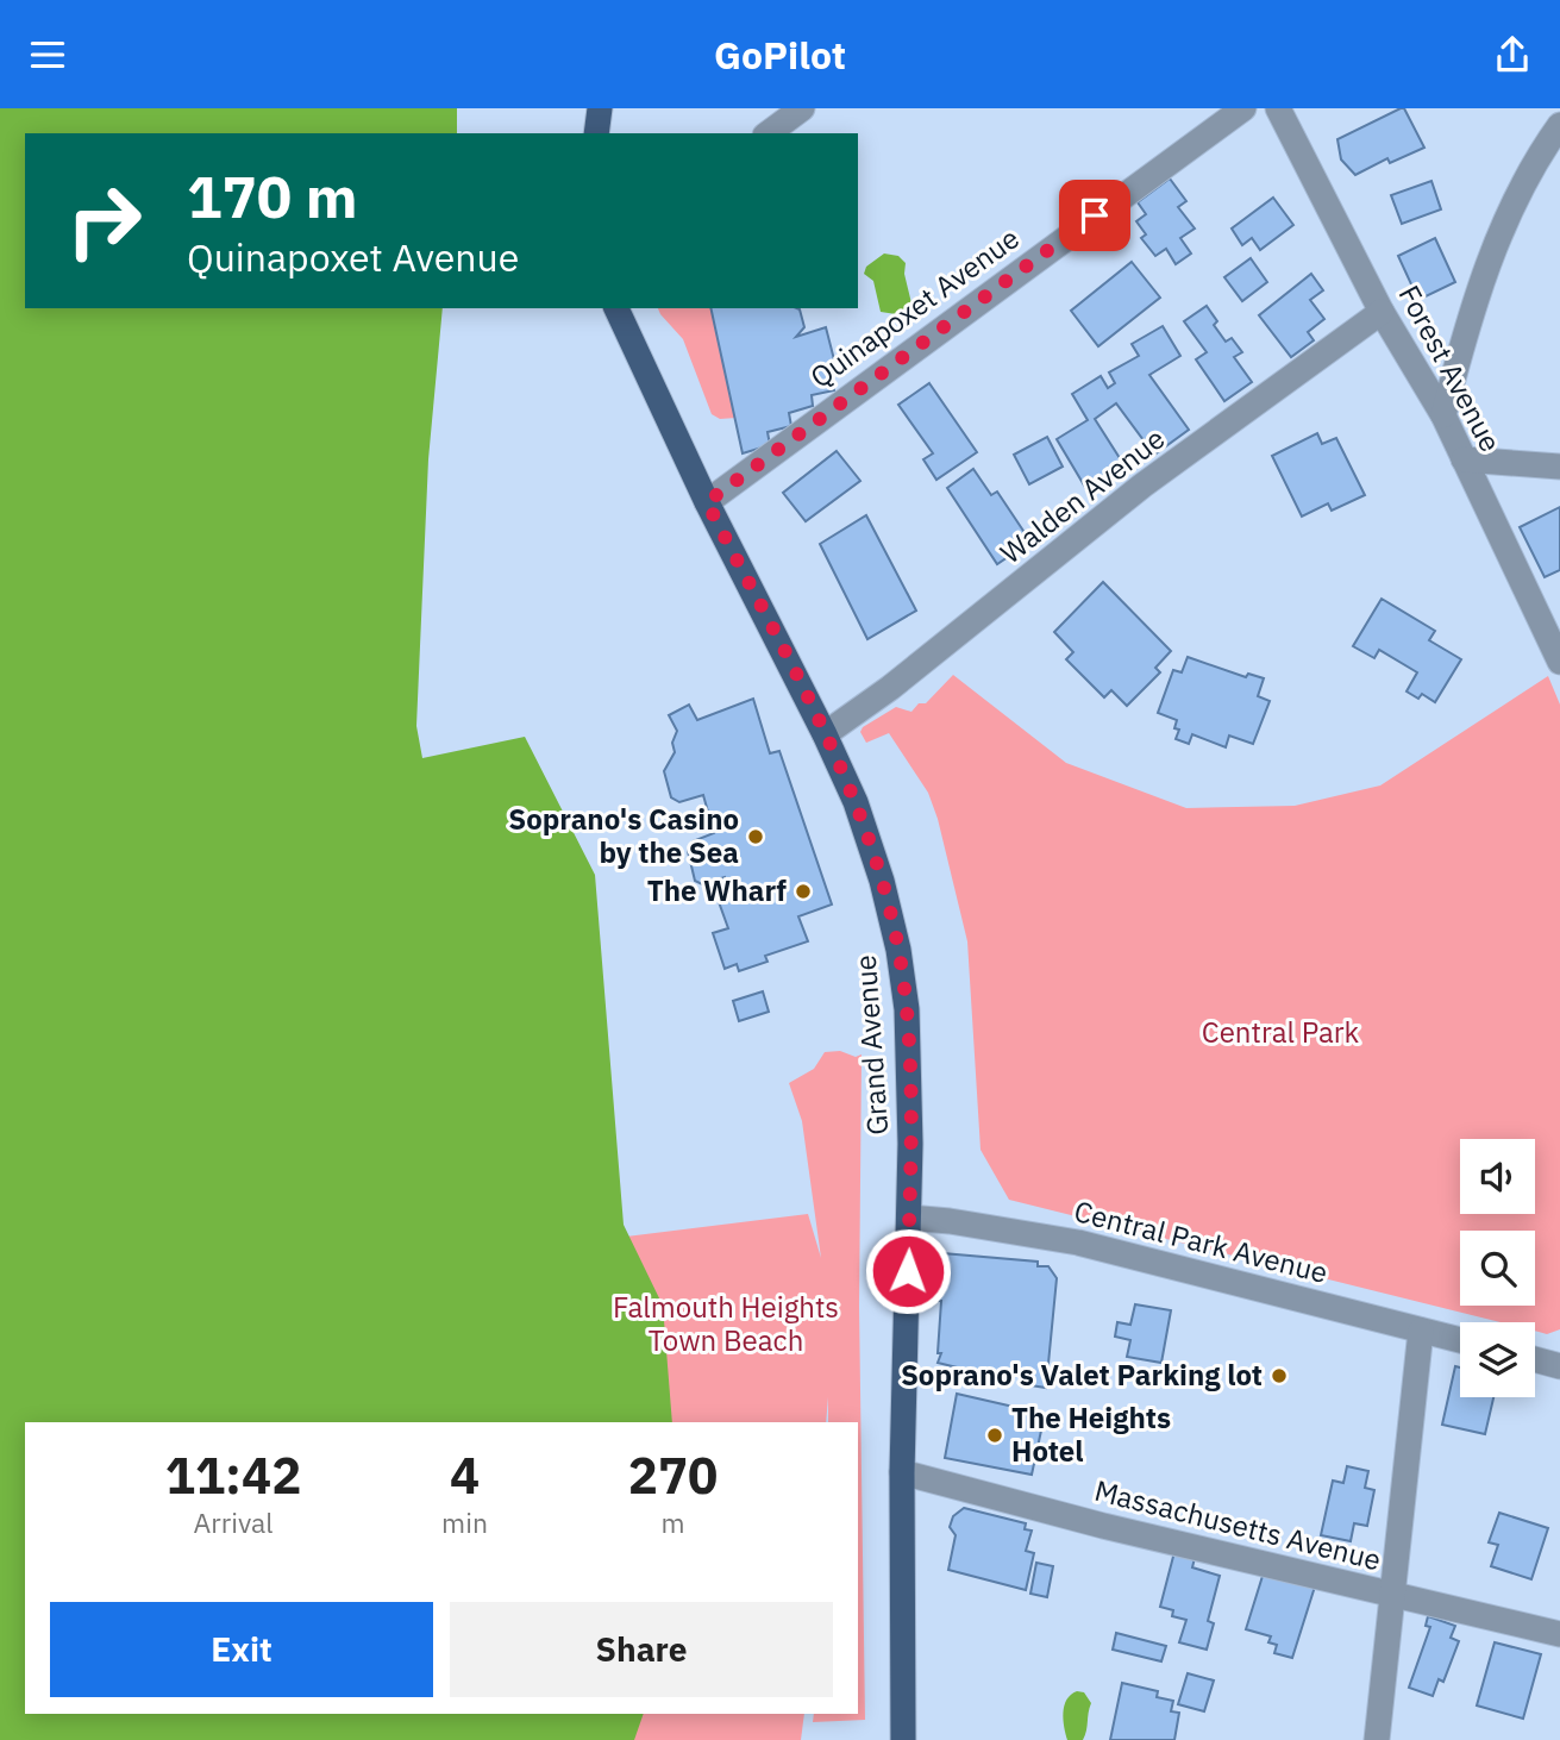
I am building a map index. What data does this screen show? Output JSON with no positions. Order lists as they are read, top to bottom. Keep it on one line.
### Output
{"streets":{"main road":["Grand Avenue"],"street":["Quinapoxet Avenue","Forest Avenue","Walden Avenue","Central Park Avenue","Massachusetts Avenue"]},"crossings":[["Quinapoxet Avenue","Grand Avenue"],["Forest Avenue","Walden Avenue"],["Walden Avenue","Grand Avenue"],["Grand Avenue","Central Park Avenue"],["Grand Avenue","Massachusetts Avenue"]],"parks":["Central Park","Falmouth Heights Town Beach"],"places":["Soprano's Casino by the Sea","The Wharf","Soprano's Valet Parking lot","The Heights Hotel"],"page":{"header":"GoPilot","turn":["170 m","Quinapoxet Avenue"],"eta":["11:42","Arrival","4","min","270","m"],"buttons":["Exit","Share"]}}
